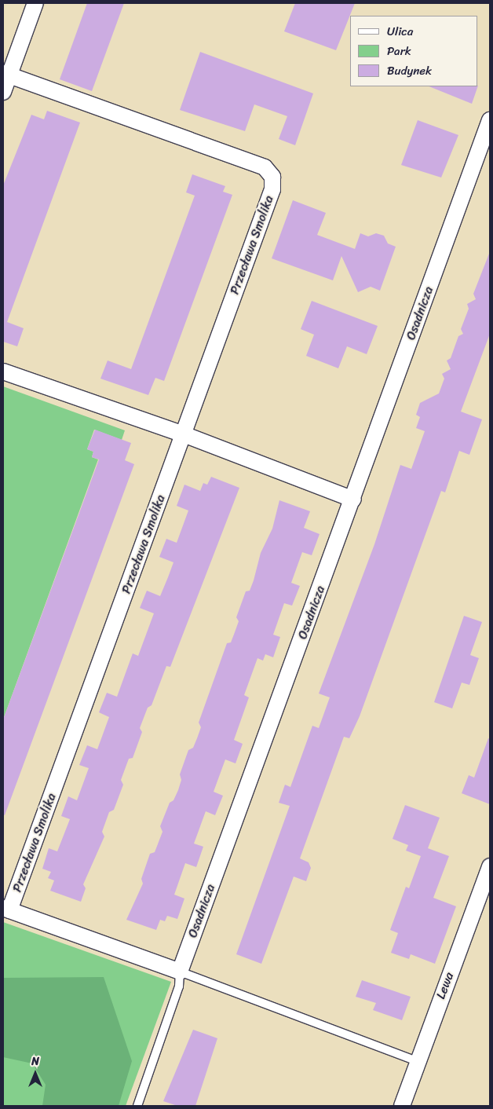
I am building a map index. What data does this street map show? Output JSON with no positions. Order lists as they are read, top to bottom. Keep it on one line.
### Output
{"streets":{"street":["Przecława Smolika","Osadnicza","Lewa"]},"legend":["Ulica","Park","Budynek"],"north":"top"}
